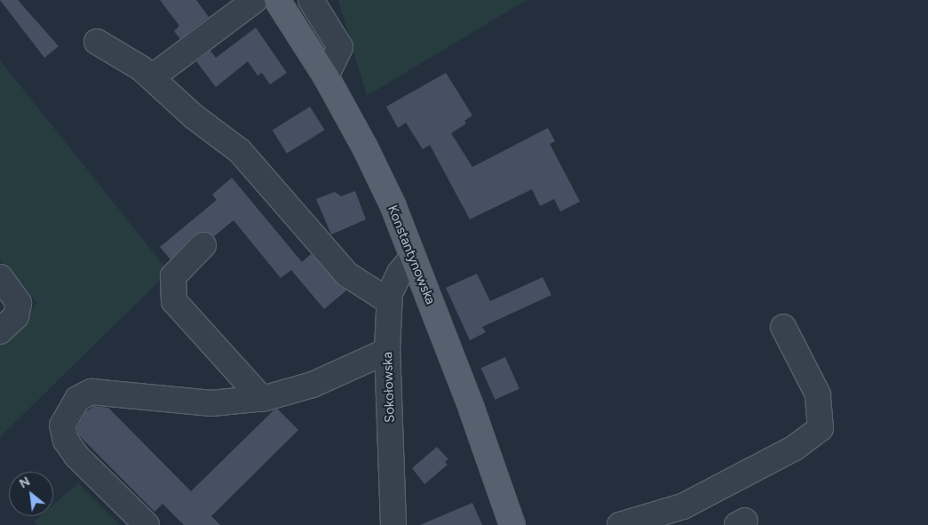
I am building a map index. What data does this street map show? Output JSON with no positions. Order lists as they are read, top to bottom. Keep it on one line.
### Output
{"streets":{"main road":["Konstantynowska"],"street":["Sokołowska"]},"crossings":[["Konstantynowska","Sokołowska"]],"north":"top left"}
